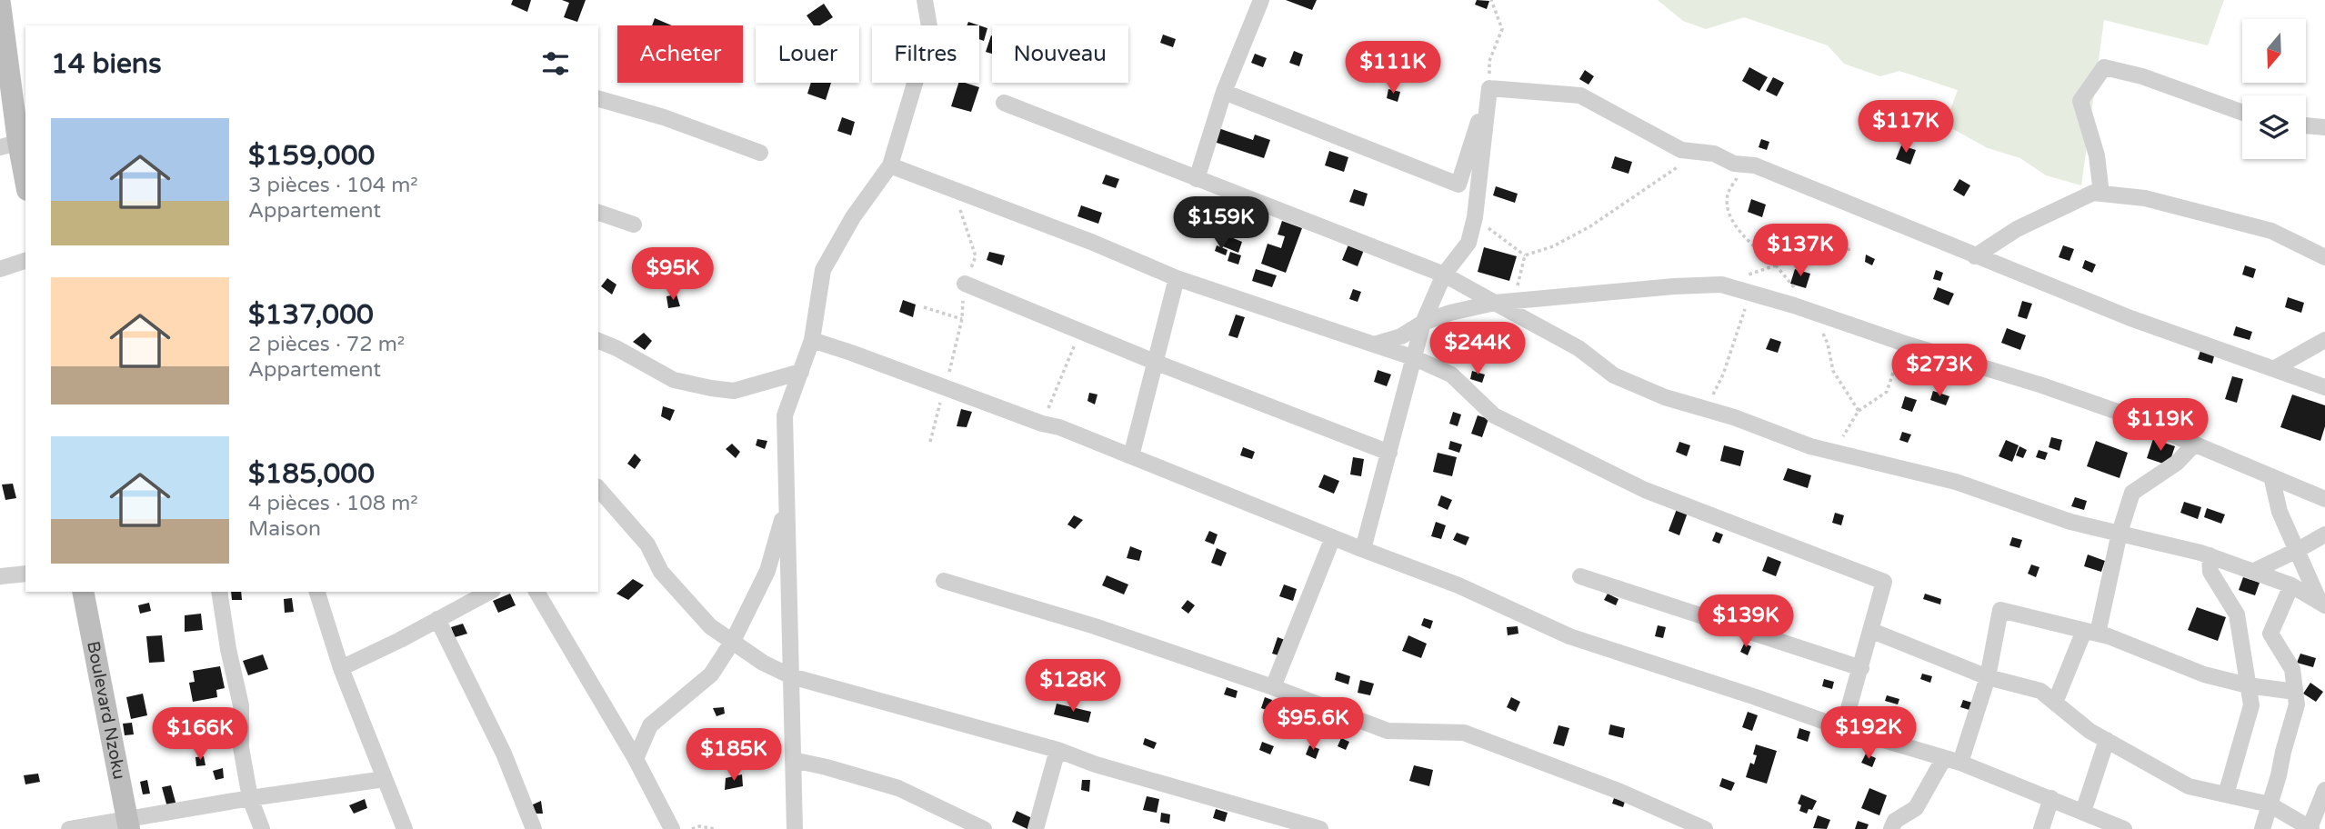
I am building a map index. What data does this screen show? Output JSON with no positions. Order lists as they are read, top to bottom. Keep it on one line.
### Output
{"streets":{"street":["Boulevard Nzoku"]},"north":"bottom","page":{"chip":["Acheter","Louer","Filtres","Nouveau"],"heading":"14 biens","price":["$111K","$117K","$159K","$137K","$95K","$244K","$273K","$119K","$139K","$128K","$95.6K","$192K","$166K","$185K"],"list":[{"name":"$159,000","note":"3 pièces · 104 m² · Appartement"},{"name":"$137,000","note":"2 pièces · 72 m² · Appartement"},{"name":"$185,000","note":"4 pièces · 108 m² · Maison"}]}}
